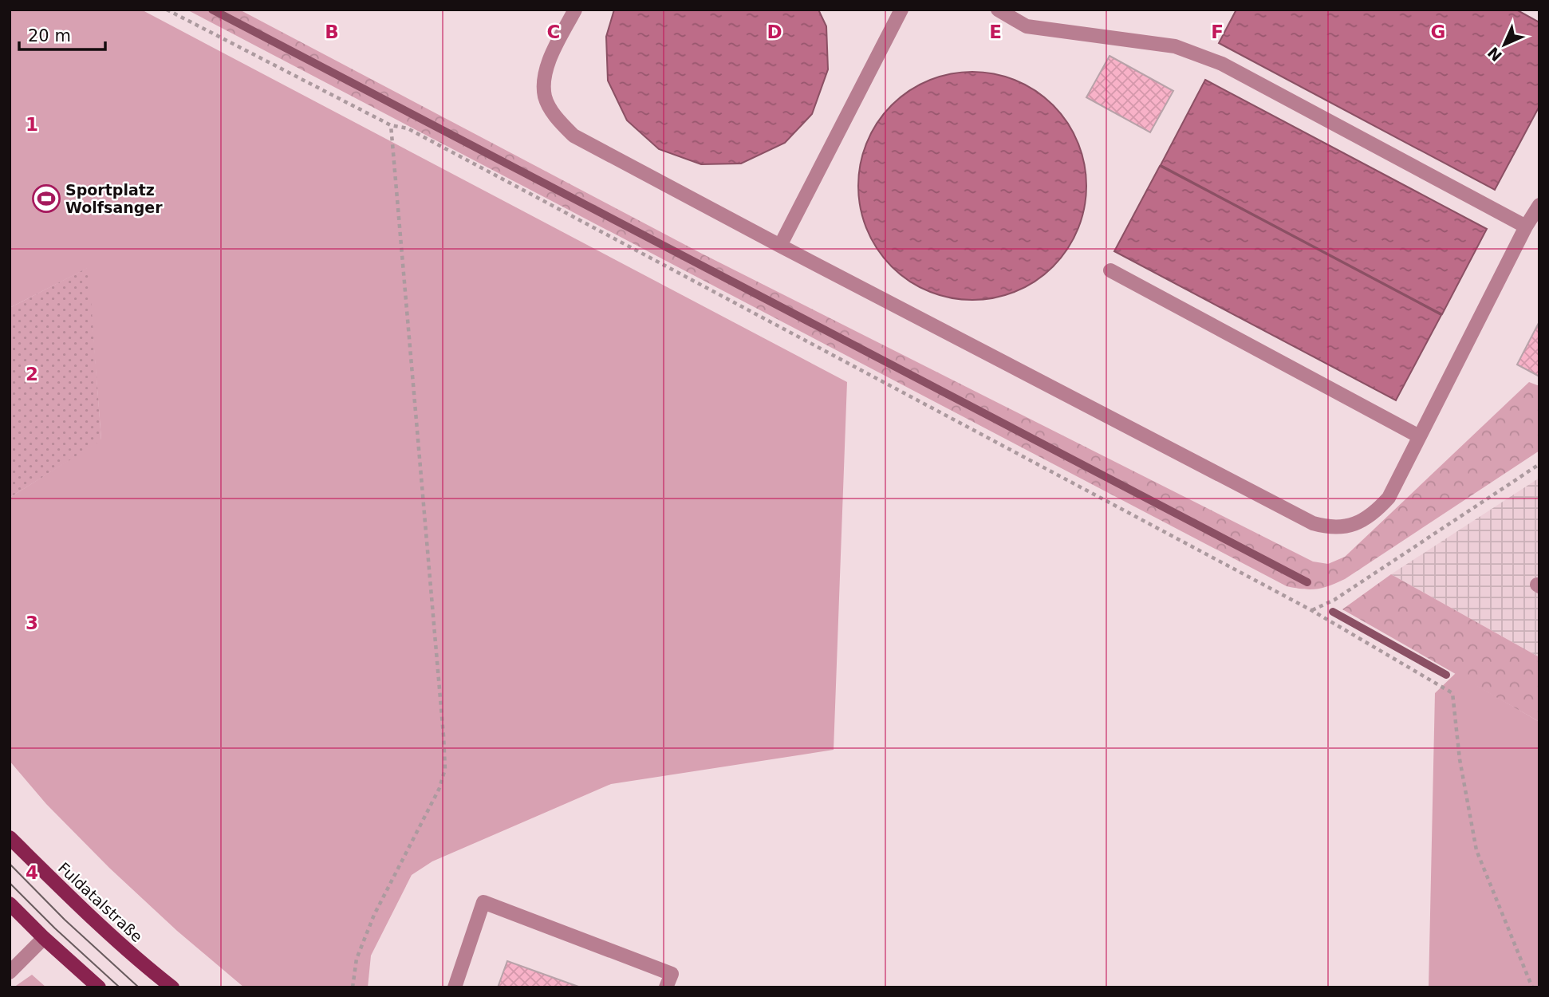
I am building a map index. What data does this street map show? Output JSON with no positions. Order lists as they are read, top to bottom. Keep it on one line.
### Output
{"streets":{"main road":["Fuldatalstraße"]},"places":{"sports":["Sportplatz Wolfsanger"]},"scale_bar":"20 m","north":"bottom left","grid":{"columns":["B","C","D","E","F","G"],"rows":["1","2","3","4"]}}
